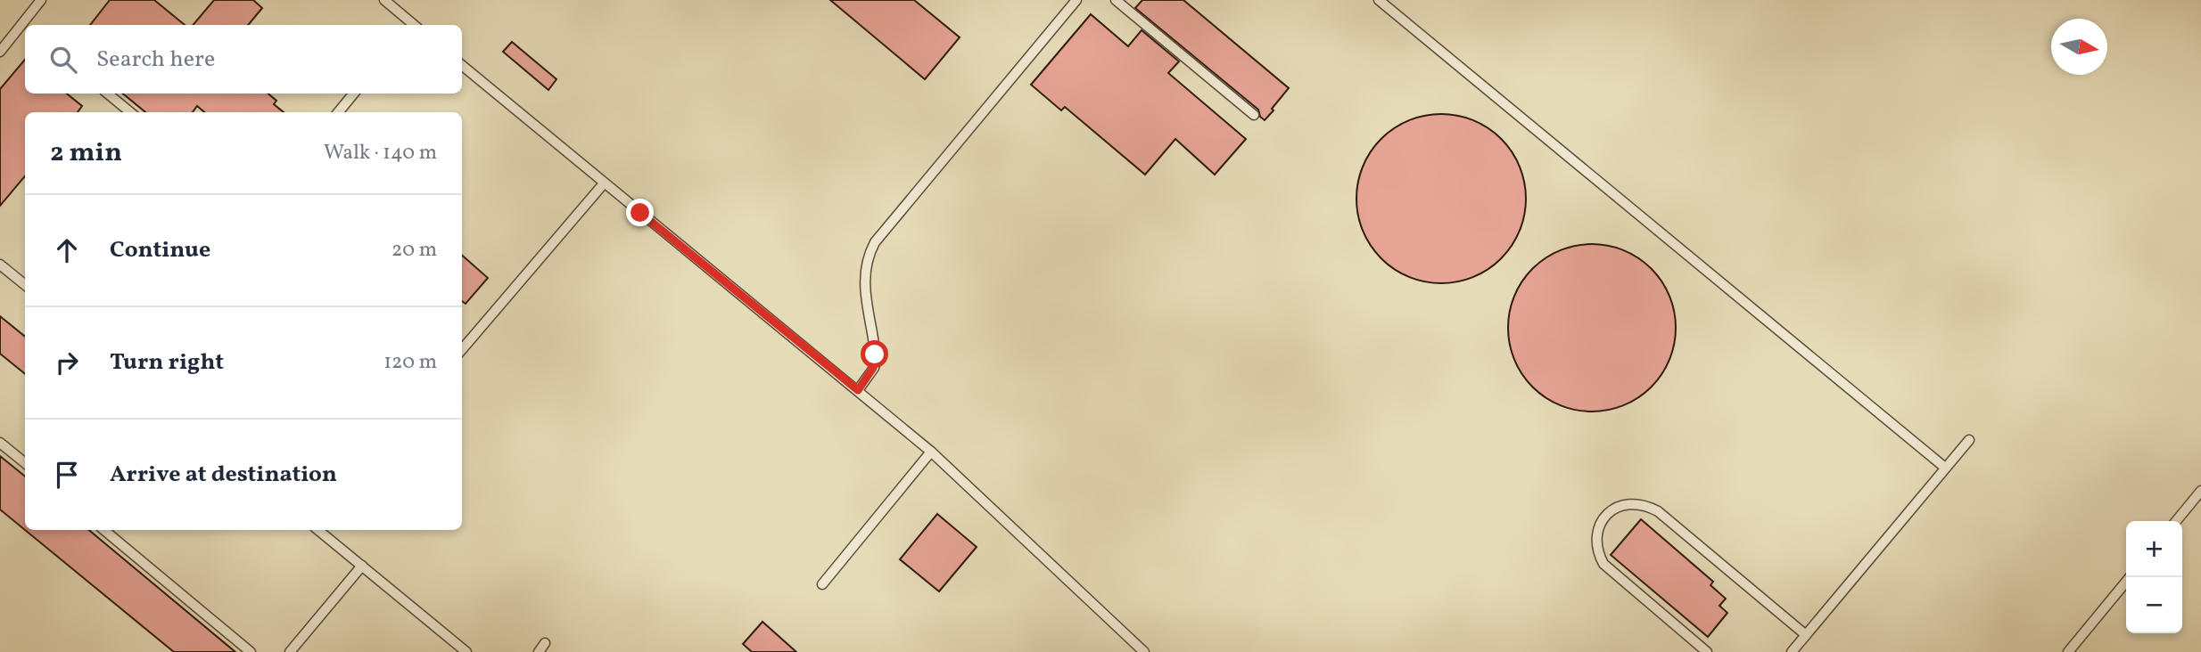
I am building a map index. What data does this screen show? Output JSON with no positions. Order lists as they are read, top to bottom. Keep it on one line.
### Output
{"north":"right","page":{"search":"Search here","heading":["2 min","Walk · 140 m"],"list":[["Continue","20 m"],["Turn right","120 m"],"Arrive at destination"],"map_buttons":["+","−"]}}
